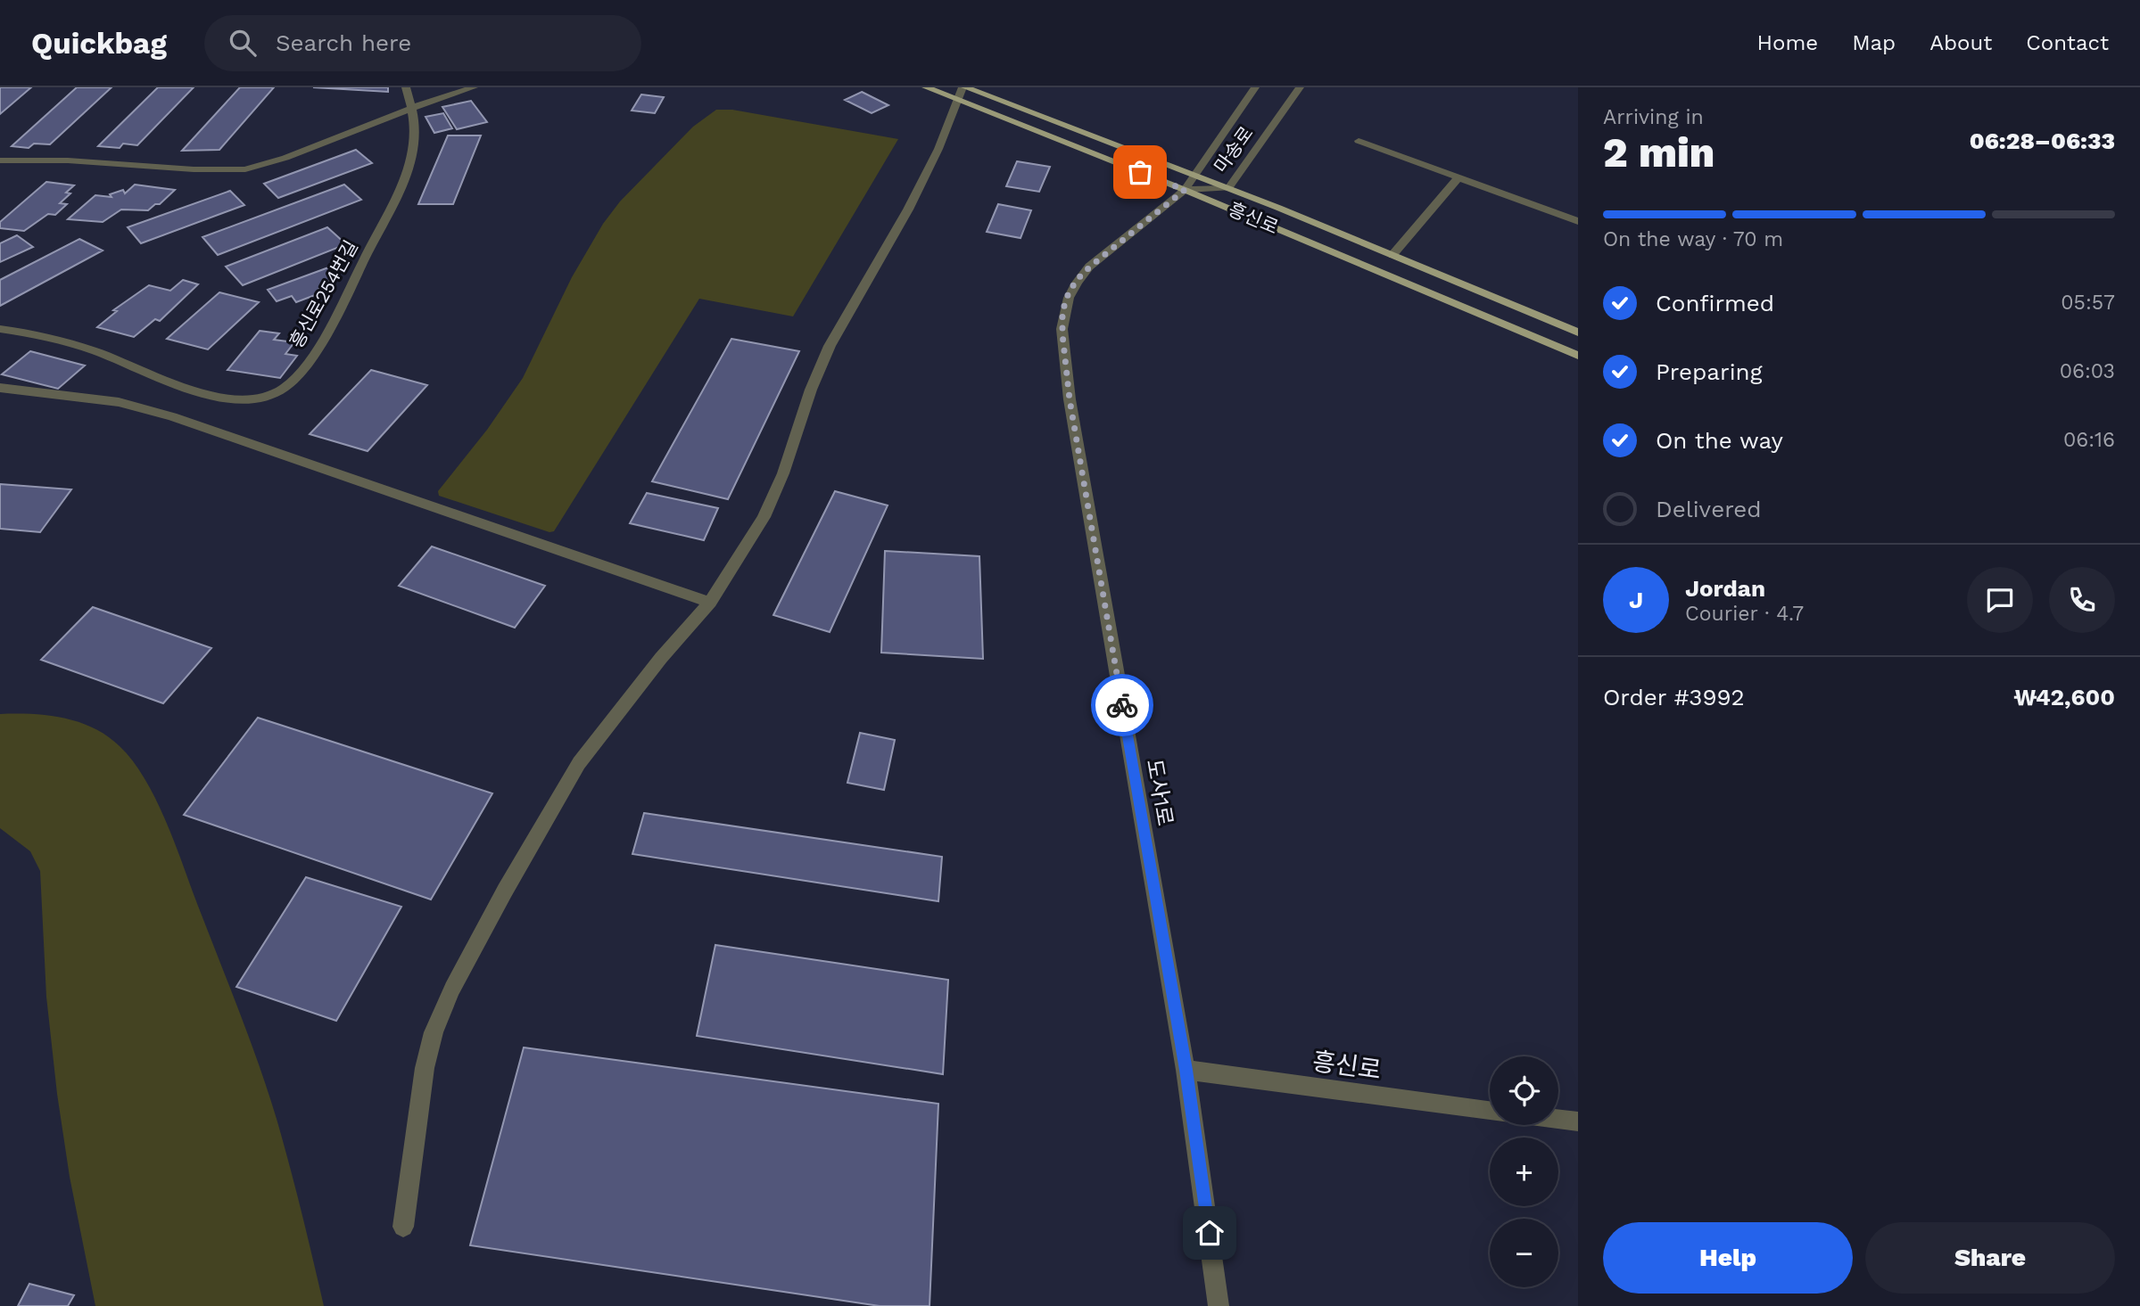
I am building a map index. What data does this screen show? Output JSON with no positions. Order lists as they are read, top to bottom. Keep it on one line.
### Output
{"streets":{"main road":["흥신로"],"street":["마송로","흥신로254번길","도사1로"]},"crossings":[["마송로","흥신로"],["마송로","도사1로"],["흥신로","도사1로"]],"page":{"header":"Quickbag","search":"Search here","nav":["Home","Map","About","Contact"],"heading":["2 min","Arriving in","06:28–06:33"],"panel":["Jordan","Courier · 4.7","Order #3992","₩42,600"],"bar":"On the way · 70 m","list":[["Confirmed","05:57"],["Preparing","06:03"],["On the way","06:16"],"Delivered"],"round":"J","map_buttons":["+","−"],"buttons":["Help","Share"]}}
